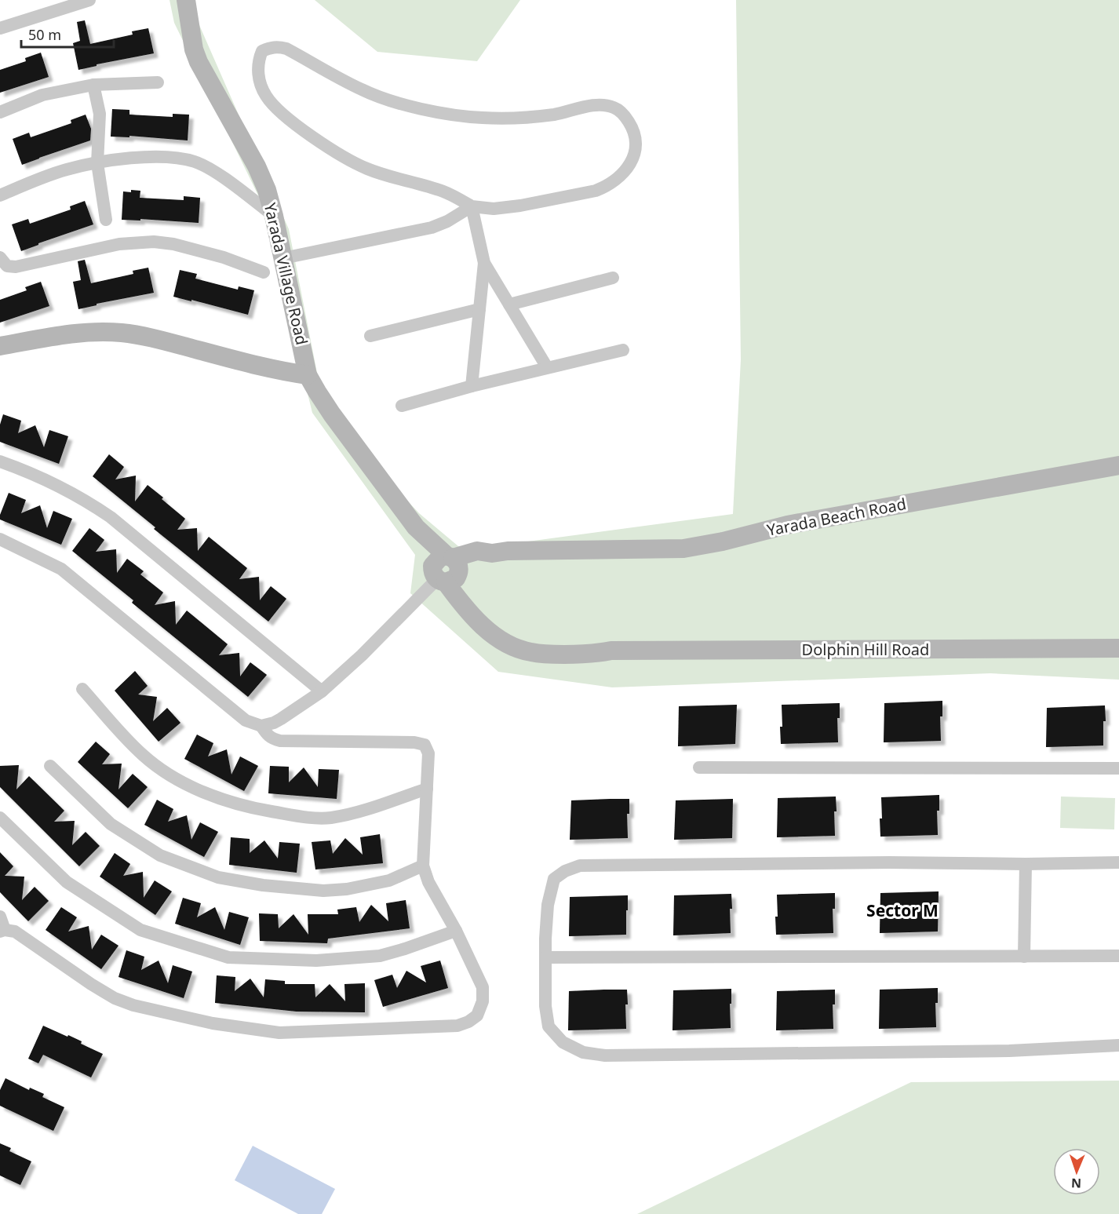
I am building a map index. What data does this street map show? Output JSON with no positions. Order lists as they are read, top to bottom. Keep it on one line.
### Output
{"streets":{"street":["Yarada Village Road","Yarada Beach Road","Dolphin Hill Road"]},"crossings":[["Yarada Village Road","Yarada Beach Road"],["Yarada Village Road","Dolphin Hill Road"],["Yarada Beach Road","Dolphin Hill Road"]],"districts":["Sector M"],"scale_bar":"50 m","north":"bottom"}
